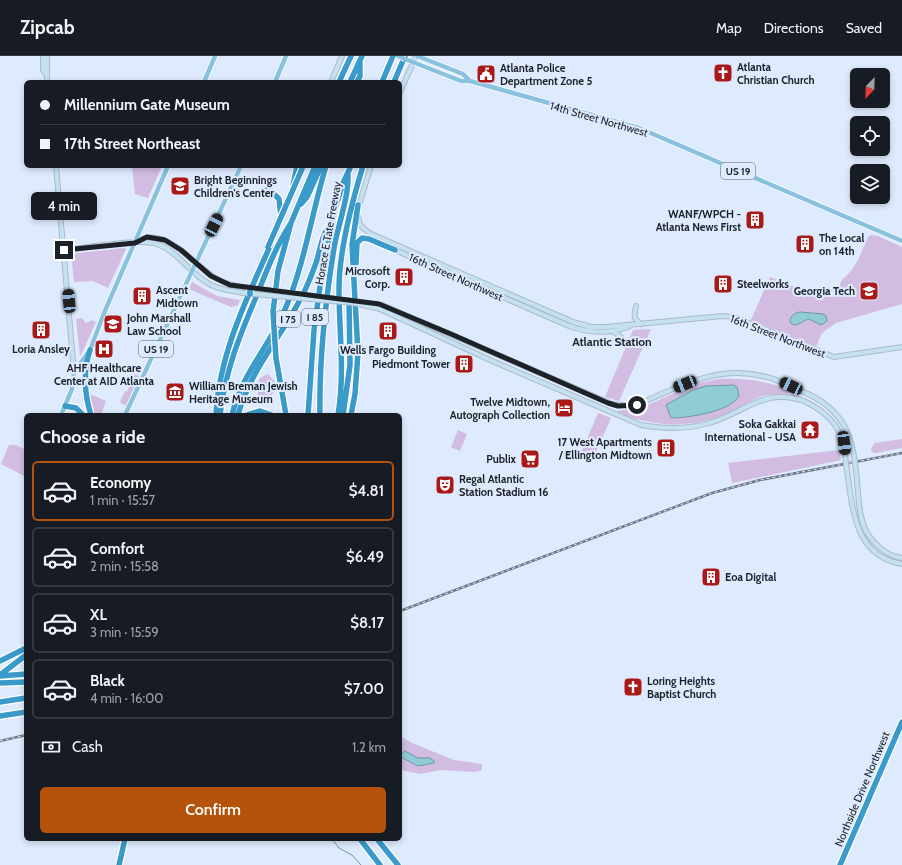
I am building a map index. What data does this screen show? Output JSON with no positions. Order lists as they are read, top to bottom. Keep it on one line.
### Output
{"streets":{"highway":["Horace E Tate Freeway","I 85","I 75","Northside Drive Northwest"],"main road":["14th Street Northwest","US 19","16th Street Northwest"]},"crossings":[["Horace E Tate Freeway","I 85"],["I 85","I 75"]],"districts":["Atlantic Station"],"places":{"church":["Atlanta Christian Church","Loring Heights Baptist Church"],"public building":["Atlanta Police Department Zone 5"],"school or university":["Bright Beginnings Children's Center","Georgia Tech","John Marshall Law School"],"building":["WANF/WPCH - Atlanta News First","The Local on 14th","Microsoft Corp.","Steelworks","Ascent Midtown","Loria Ansley","Wells Fargo Building","Piedmont Tower","17 West Apartments / Ellington Midtown","Eoa Digital"],"hospital":["AHF Healthcare Center at AID Atlanta"],"museum":["William Breman Jewish Heritage Museum"],"hotel":["Twelve Midtown, Autograph Collection"],"temple":["Soka Gakkai International - USA"],"supermarket":["Publix"],"theatre":["Regal Atlantic Station Stadium 16"]},"north":"bottom left","page":{"header":"Zipcab","nav":["Map","Directions","Saved"],"banner":["Millennium Gate Museum","17th Street Northeast"],"bubble":"4 min","heading":"Choose a ride","list":[{"name":"Economy","note":"1 min · 15:57","value":"$4.81"},{"name":"Comfort","note":"2 min · 15:58","value":"$6.49"},{"name":"XL","note":"3 min · 15:59","value":"$8.17"},{"name":"Black","note":"4 min · 16:00","value":"$7.00"}],"pay":["Cash","1.2 km"],"buttons":"Confirm"}}
